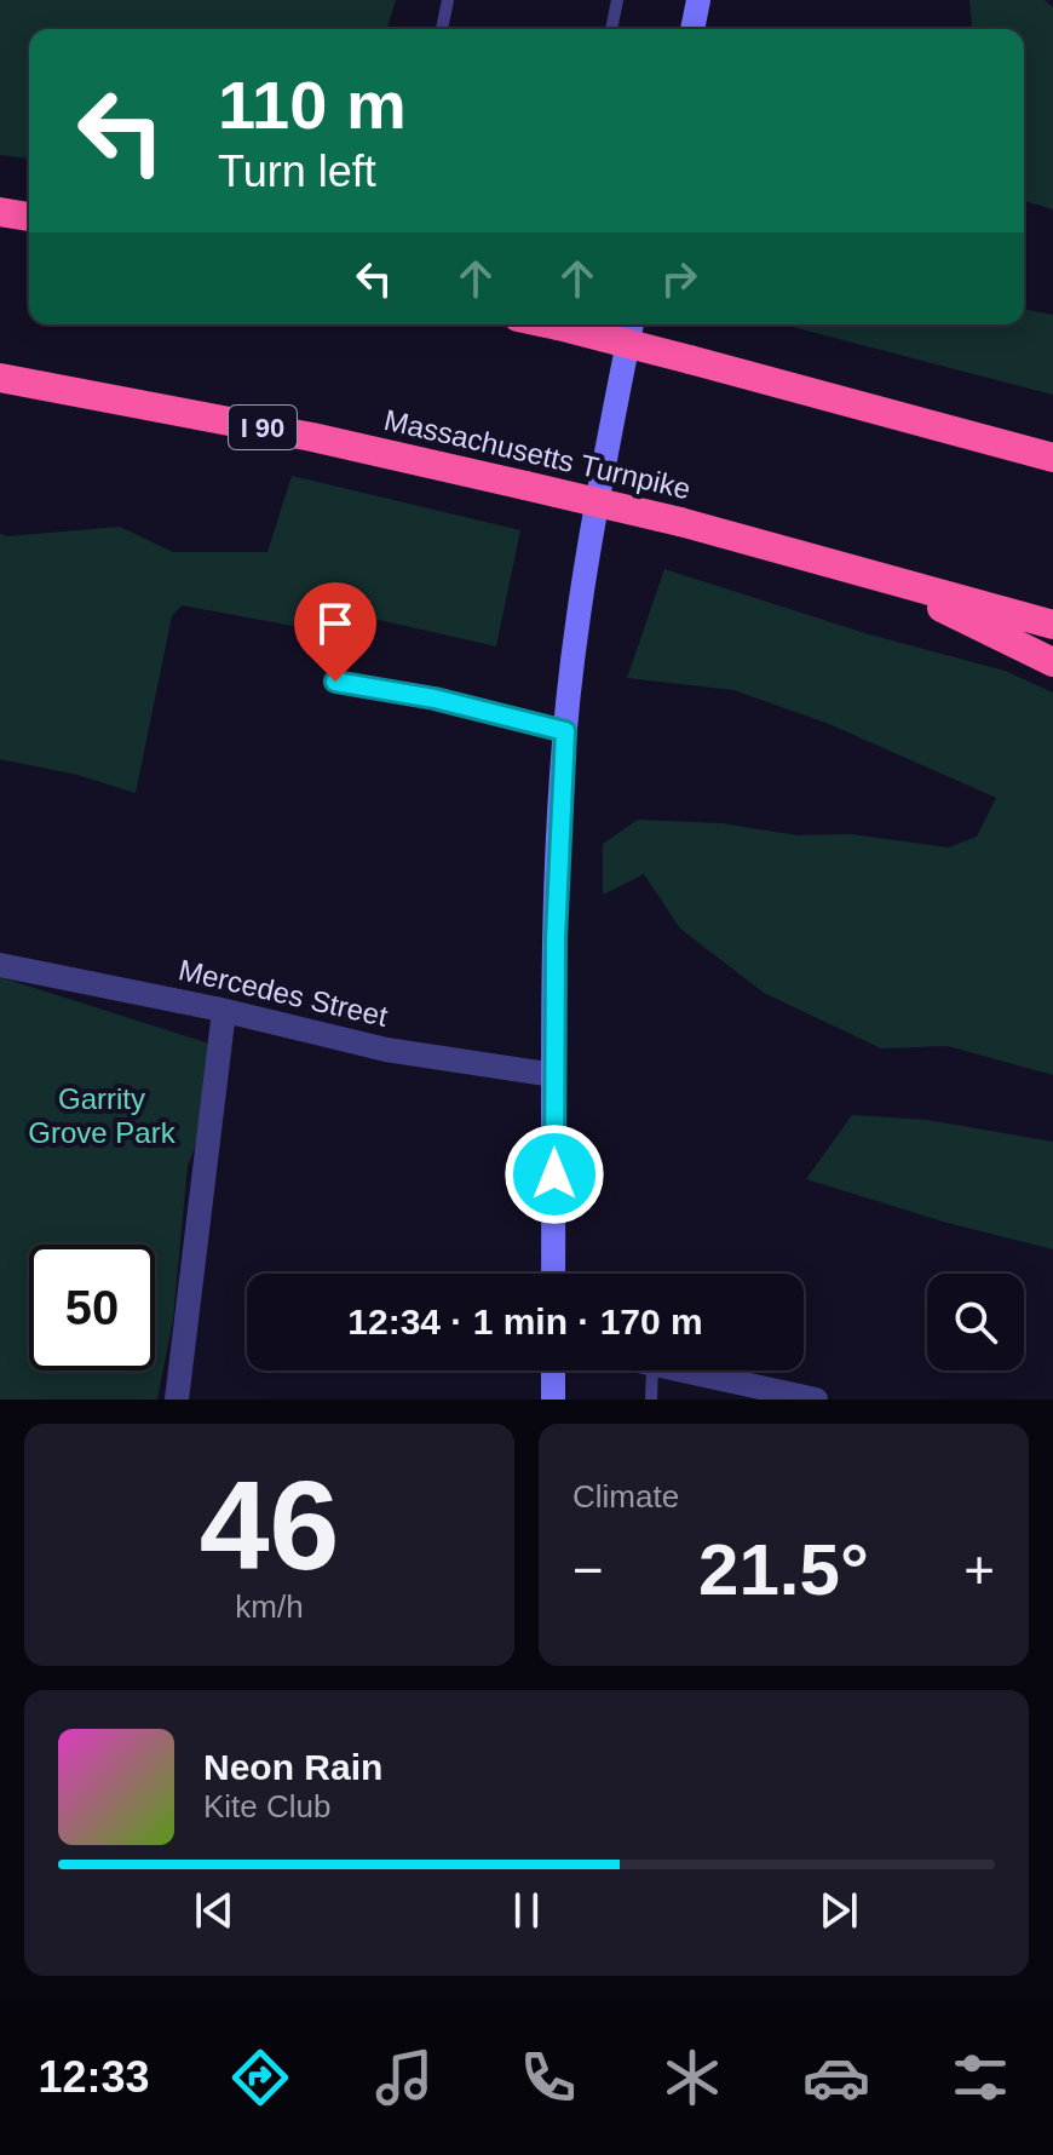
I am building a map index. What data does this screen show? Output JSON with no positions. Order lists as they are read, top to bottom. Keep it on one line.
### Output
{"streets":{"highway":["I 90","Massachusetts Turnpike"],"street":["Mercedes Street"]},"parks":["Garrity Grove Park"],"page":{"turn":["110 m","Turn left"],"limit":"50","trip":"12:34 · 1 min · 170 m","tile":[["46","km/h"],"Climate"],"heat":["−","21.5°","+"],"song":["Neon Rain","Kite Club"],"tabs":"12:33"}}
